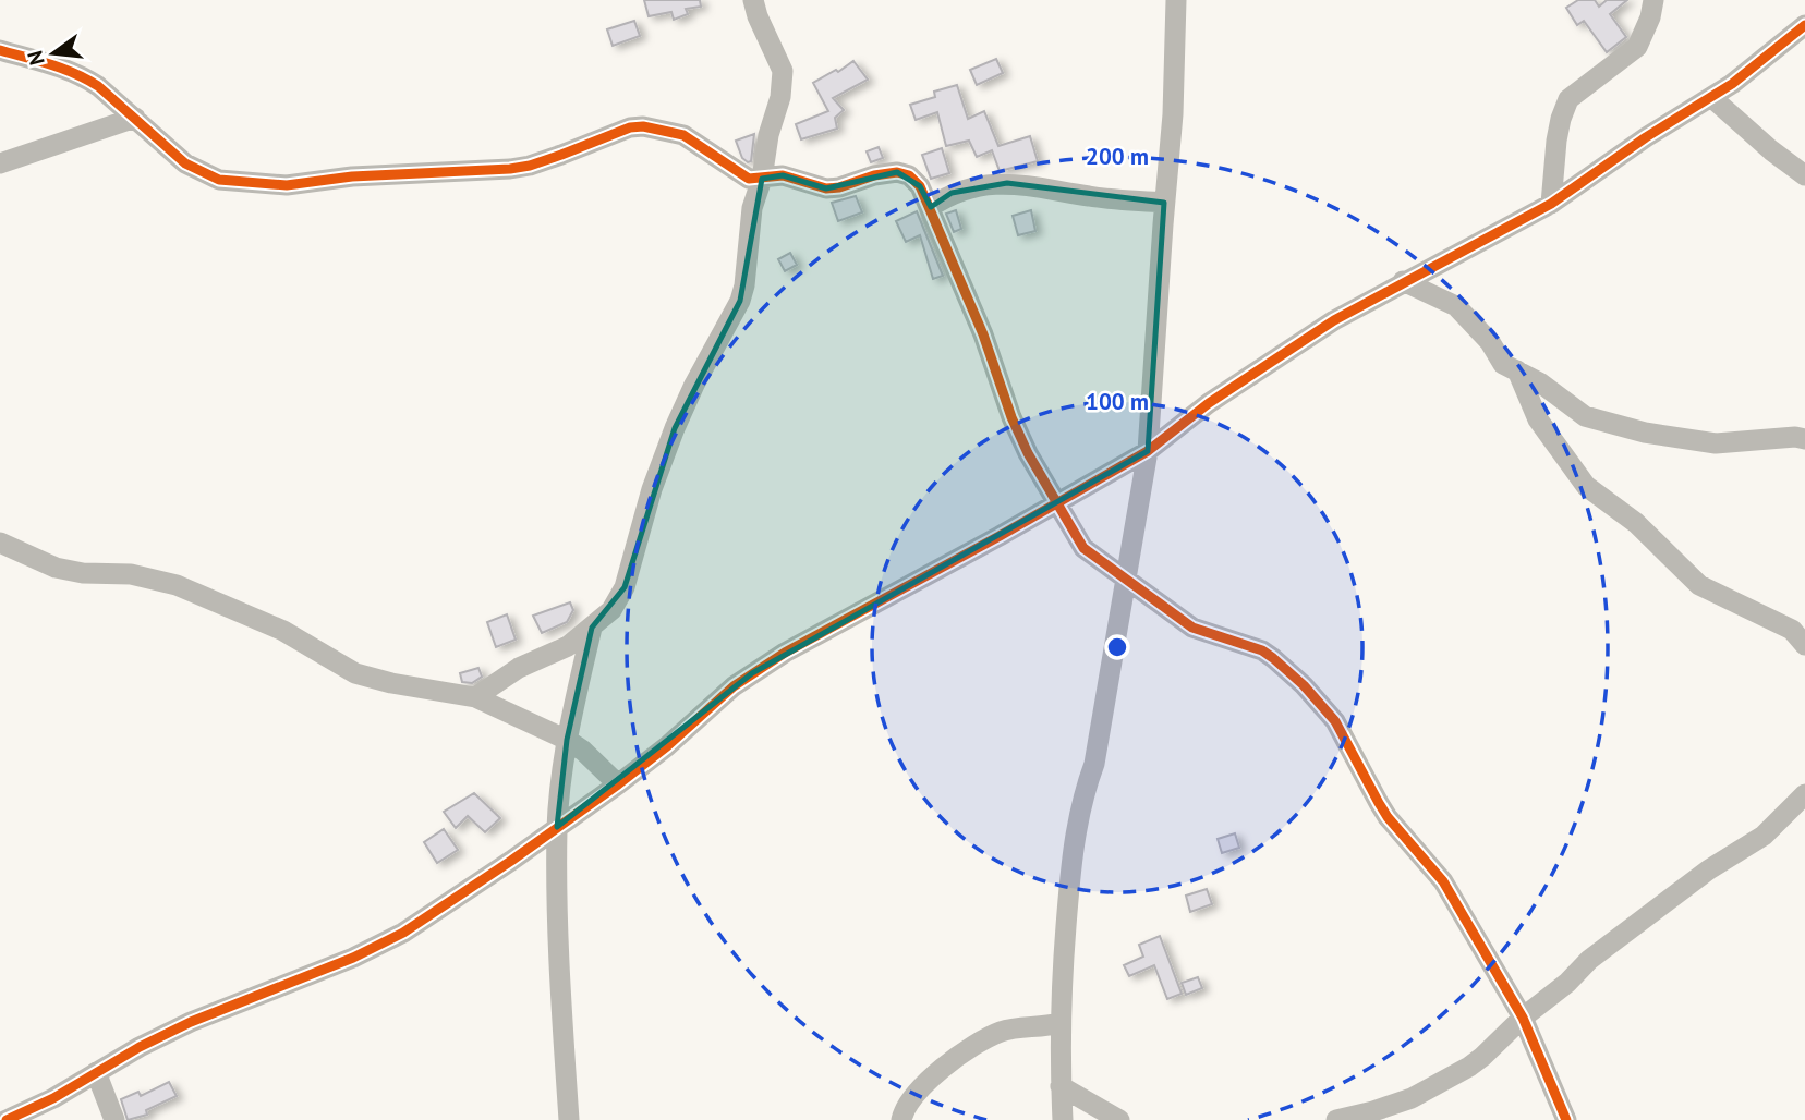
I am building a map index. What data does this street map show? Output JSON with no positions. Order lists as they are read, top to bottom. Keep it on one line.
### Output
{"north":"left","rings":["200 m","100 m"]}
